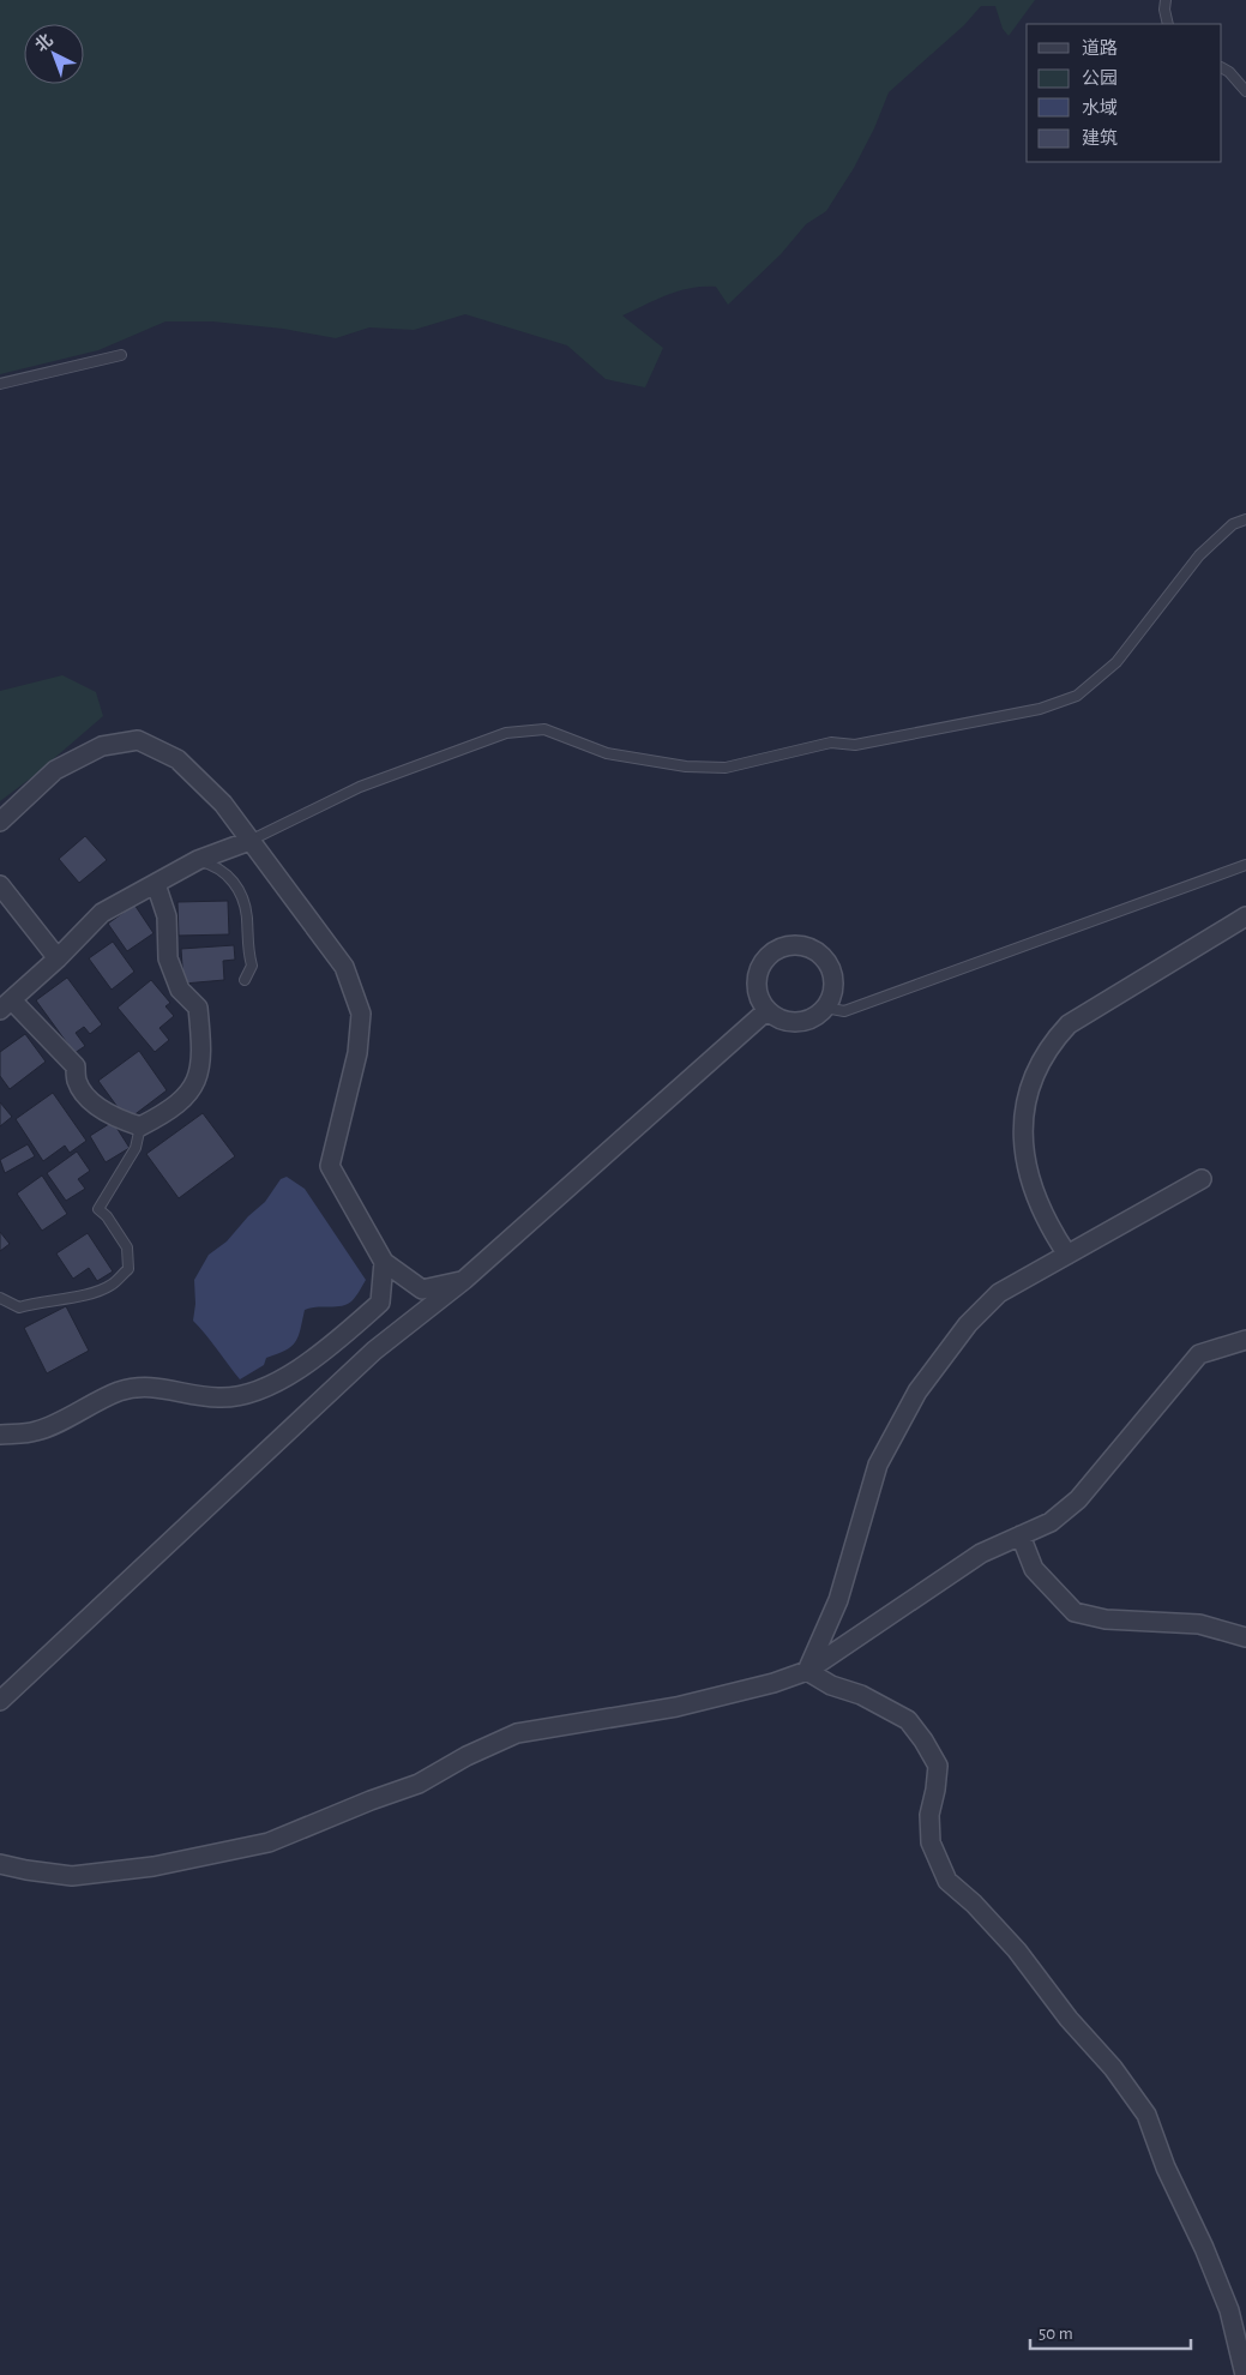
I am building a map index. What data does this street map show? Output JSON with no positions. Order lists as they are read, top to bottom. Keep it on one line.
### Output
{"legend":["道路","公园","水域","建筑"],"scale_bar":"50 m","north":"top left"}
